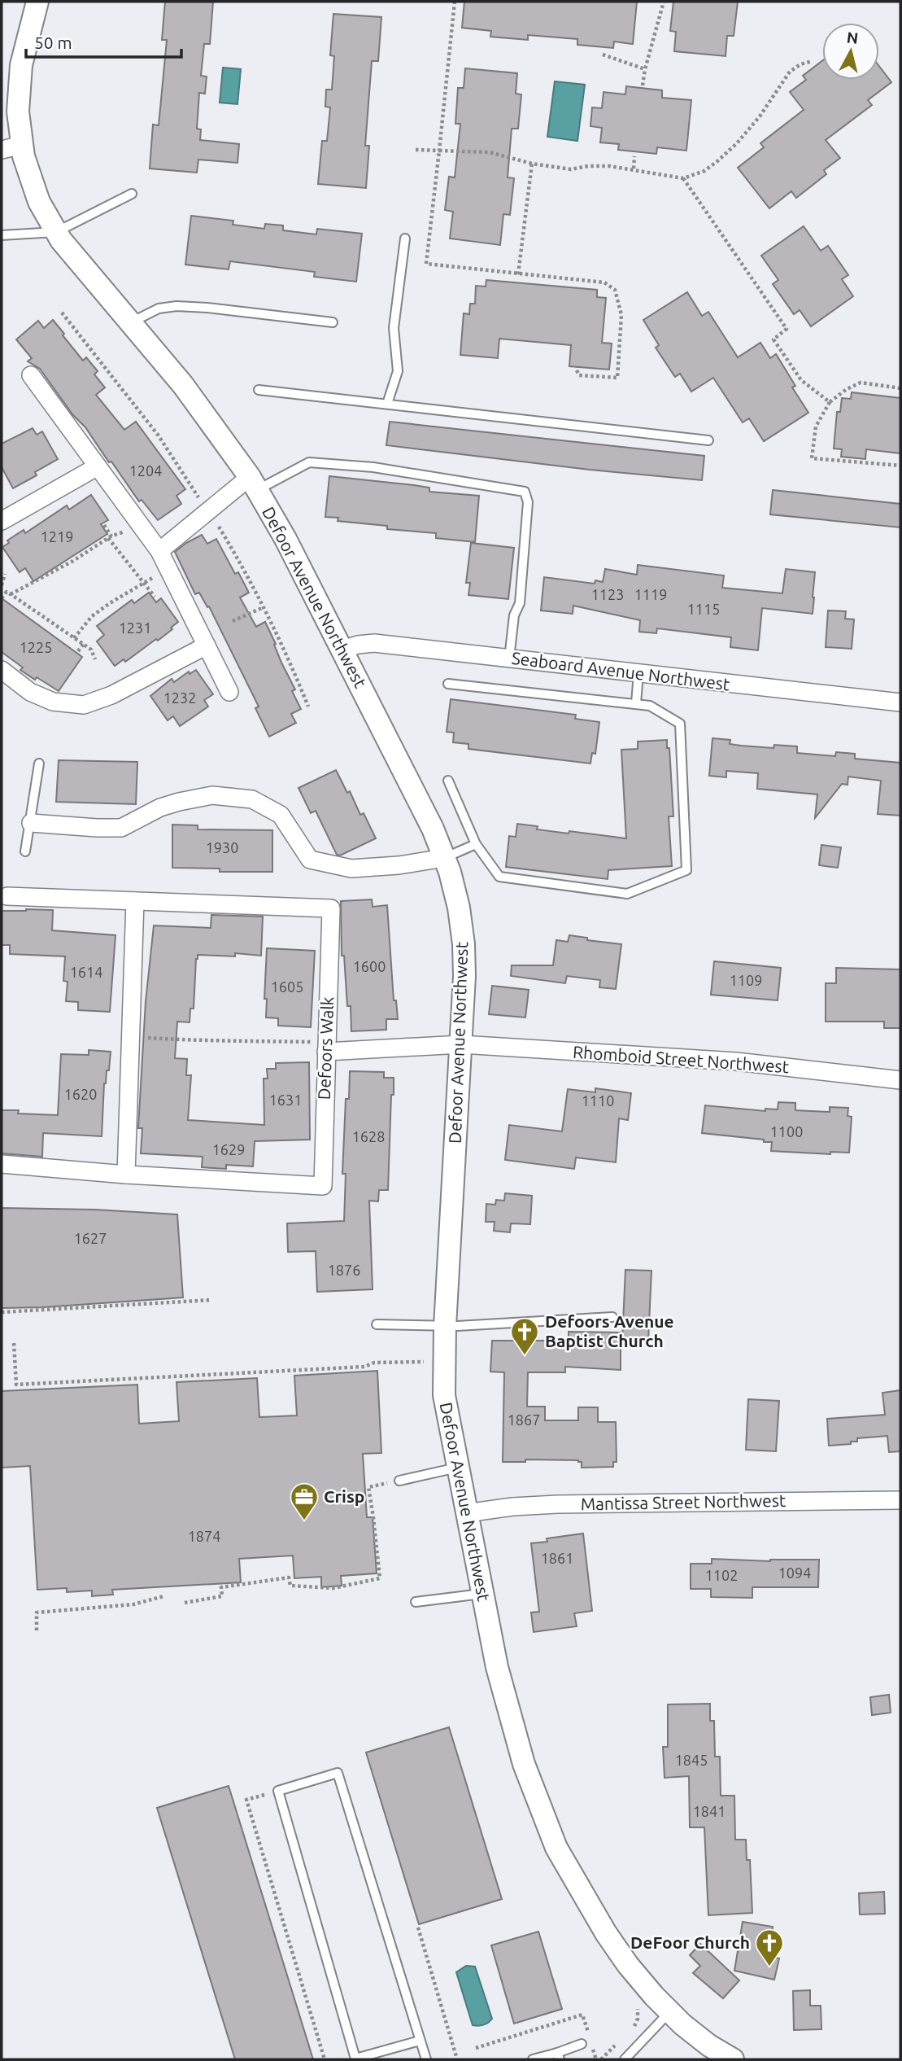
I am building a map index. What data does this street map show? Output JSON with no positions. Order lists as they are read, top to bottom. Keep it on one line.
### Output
{"streets":{"street":["Defoor Avenue Northwest","Seaboard Avenue Northwest","Defoors Walk","Rhomboid Street Northwest","Mantissa Street Northwest"]},"crossings":[["Defoor Avenue Northwest","Seaboard Avenue Northwest"],["Defoor Avenue Northwest","Rhomboid Street Northwest"],["Defoor Avenue Northwest","Mantissa Street Northwest"],["Defoors Walk","Rhomboid Street Northwest"]],"places":{"church":["Defoors Avenue Baptist Church","DeFoor Church"],"office":["Crisp"]},"house_numbers":["1204","1219","1123","1119","1115","1231","1225","1232","1930","1600","1614","1109","1605","1620","1631","1110","1100","1628","1629","1627","1876","1867","1874","1861","1094","1102","1845","1841"],"scale_bar":"50 m","north":"top"}
